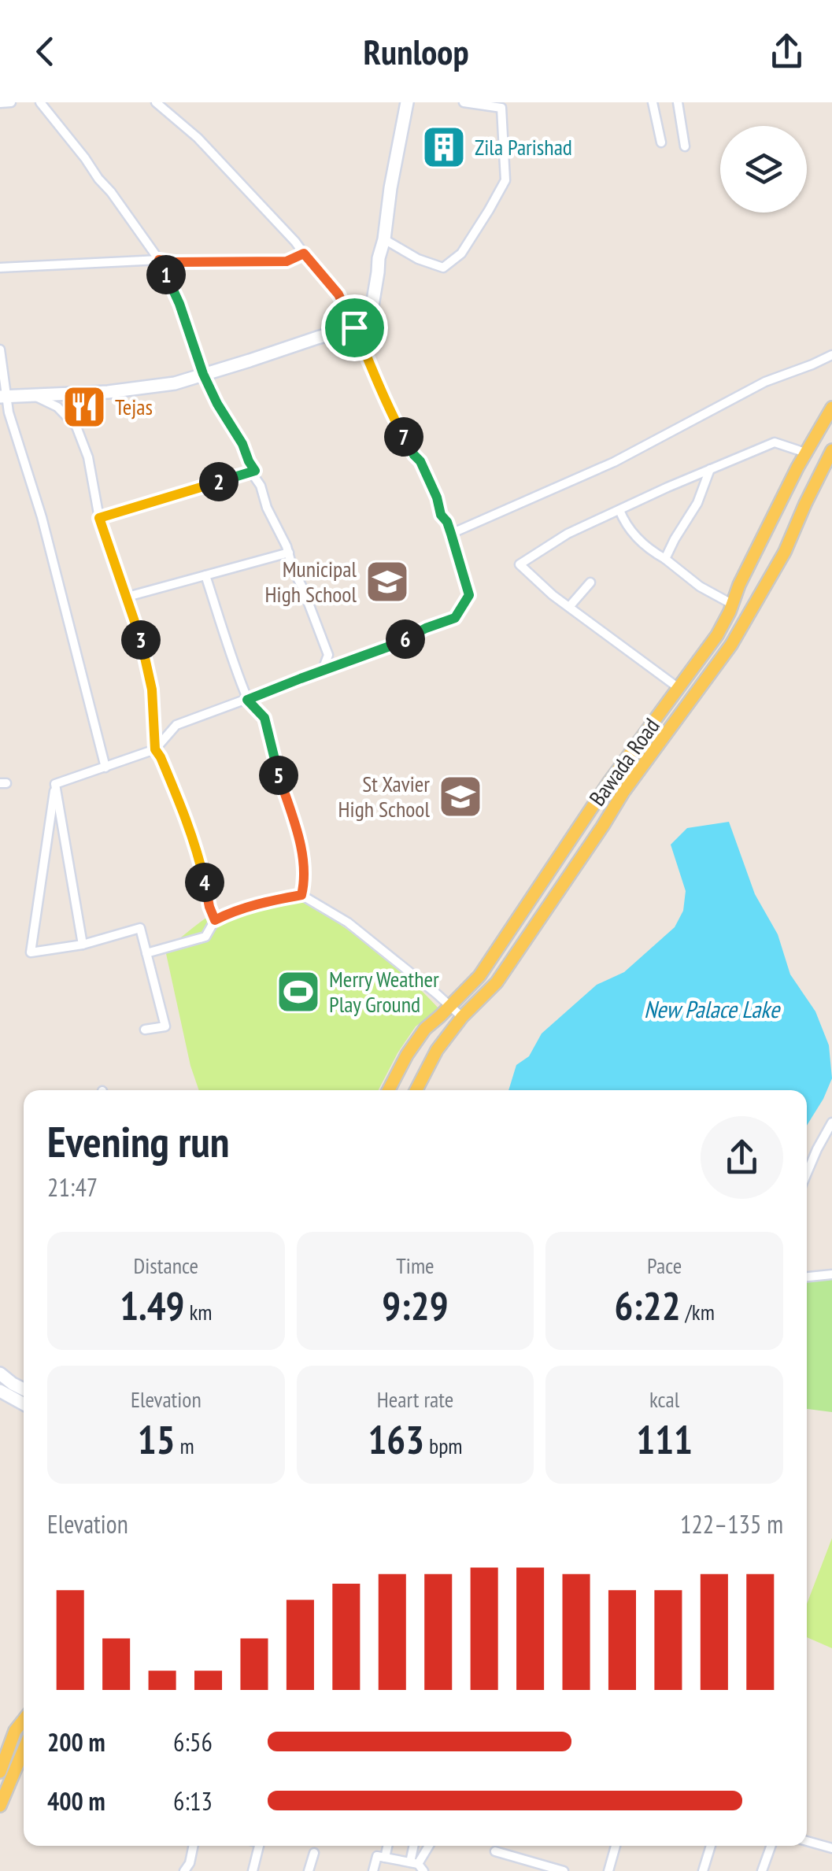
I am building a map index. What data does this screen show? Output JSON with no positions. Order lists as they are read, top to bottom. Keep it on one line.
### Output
{"streets":{"main road":["Bawada Road"]},"water":["New Palace Lake"],"places":{"building":["Zila Parishad"],"restaurant":["Tejas"],"school or university":["Municipal High School","St Xavier High School"],"sports":["Merry Weather Play Ground"]},"page":{"header":"Runloop","pins":["1","7","2","6","3","5","4"],"heading":["Evening run","21:47"],"stats":[["Distance","1.49 km"],["Time","9:29"],["Pace","6:22 /km"],["Elevation","15 m"],["Heart rate","163 bpm"],["kcal","111"]],"chart":["Elevation","122–135 m"],"list":[{"name":"200 m","note":"6:56"},{"name":"400 m","note":"6:13"}]}}
